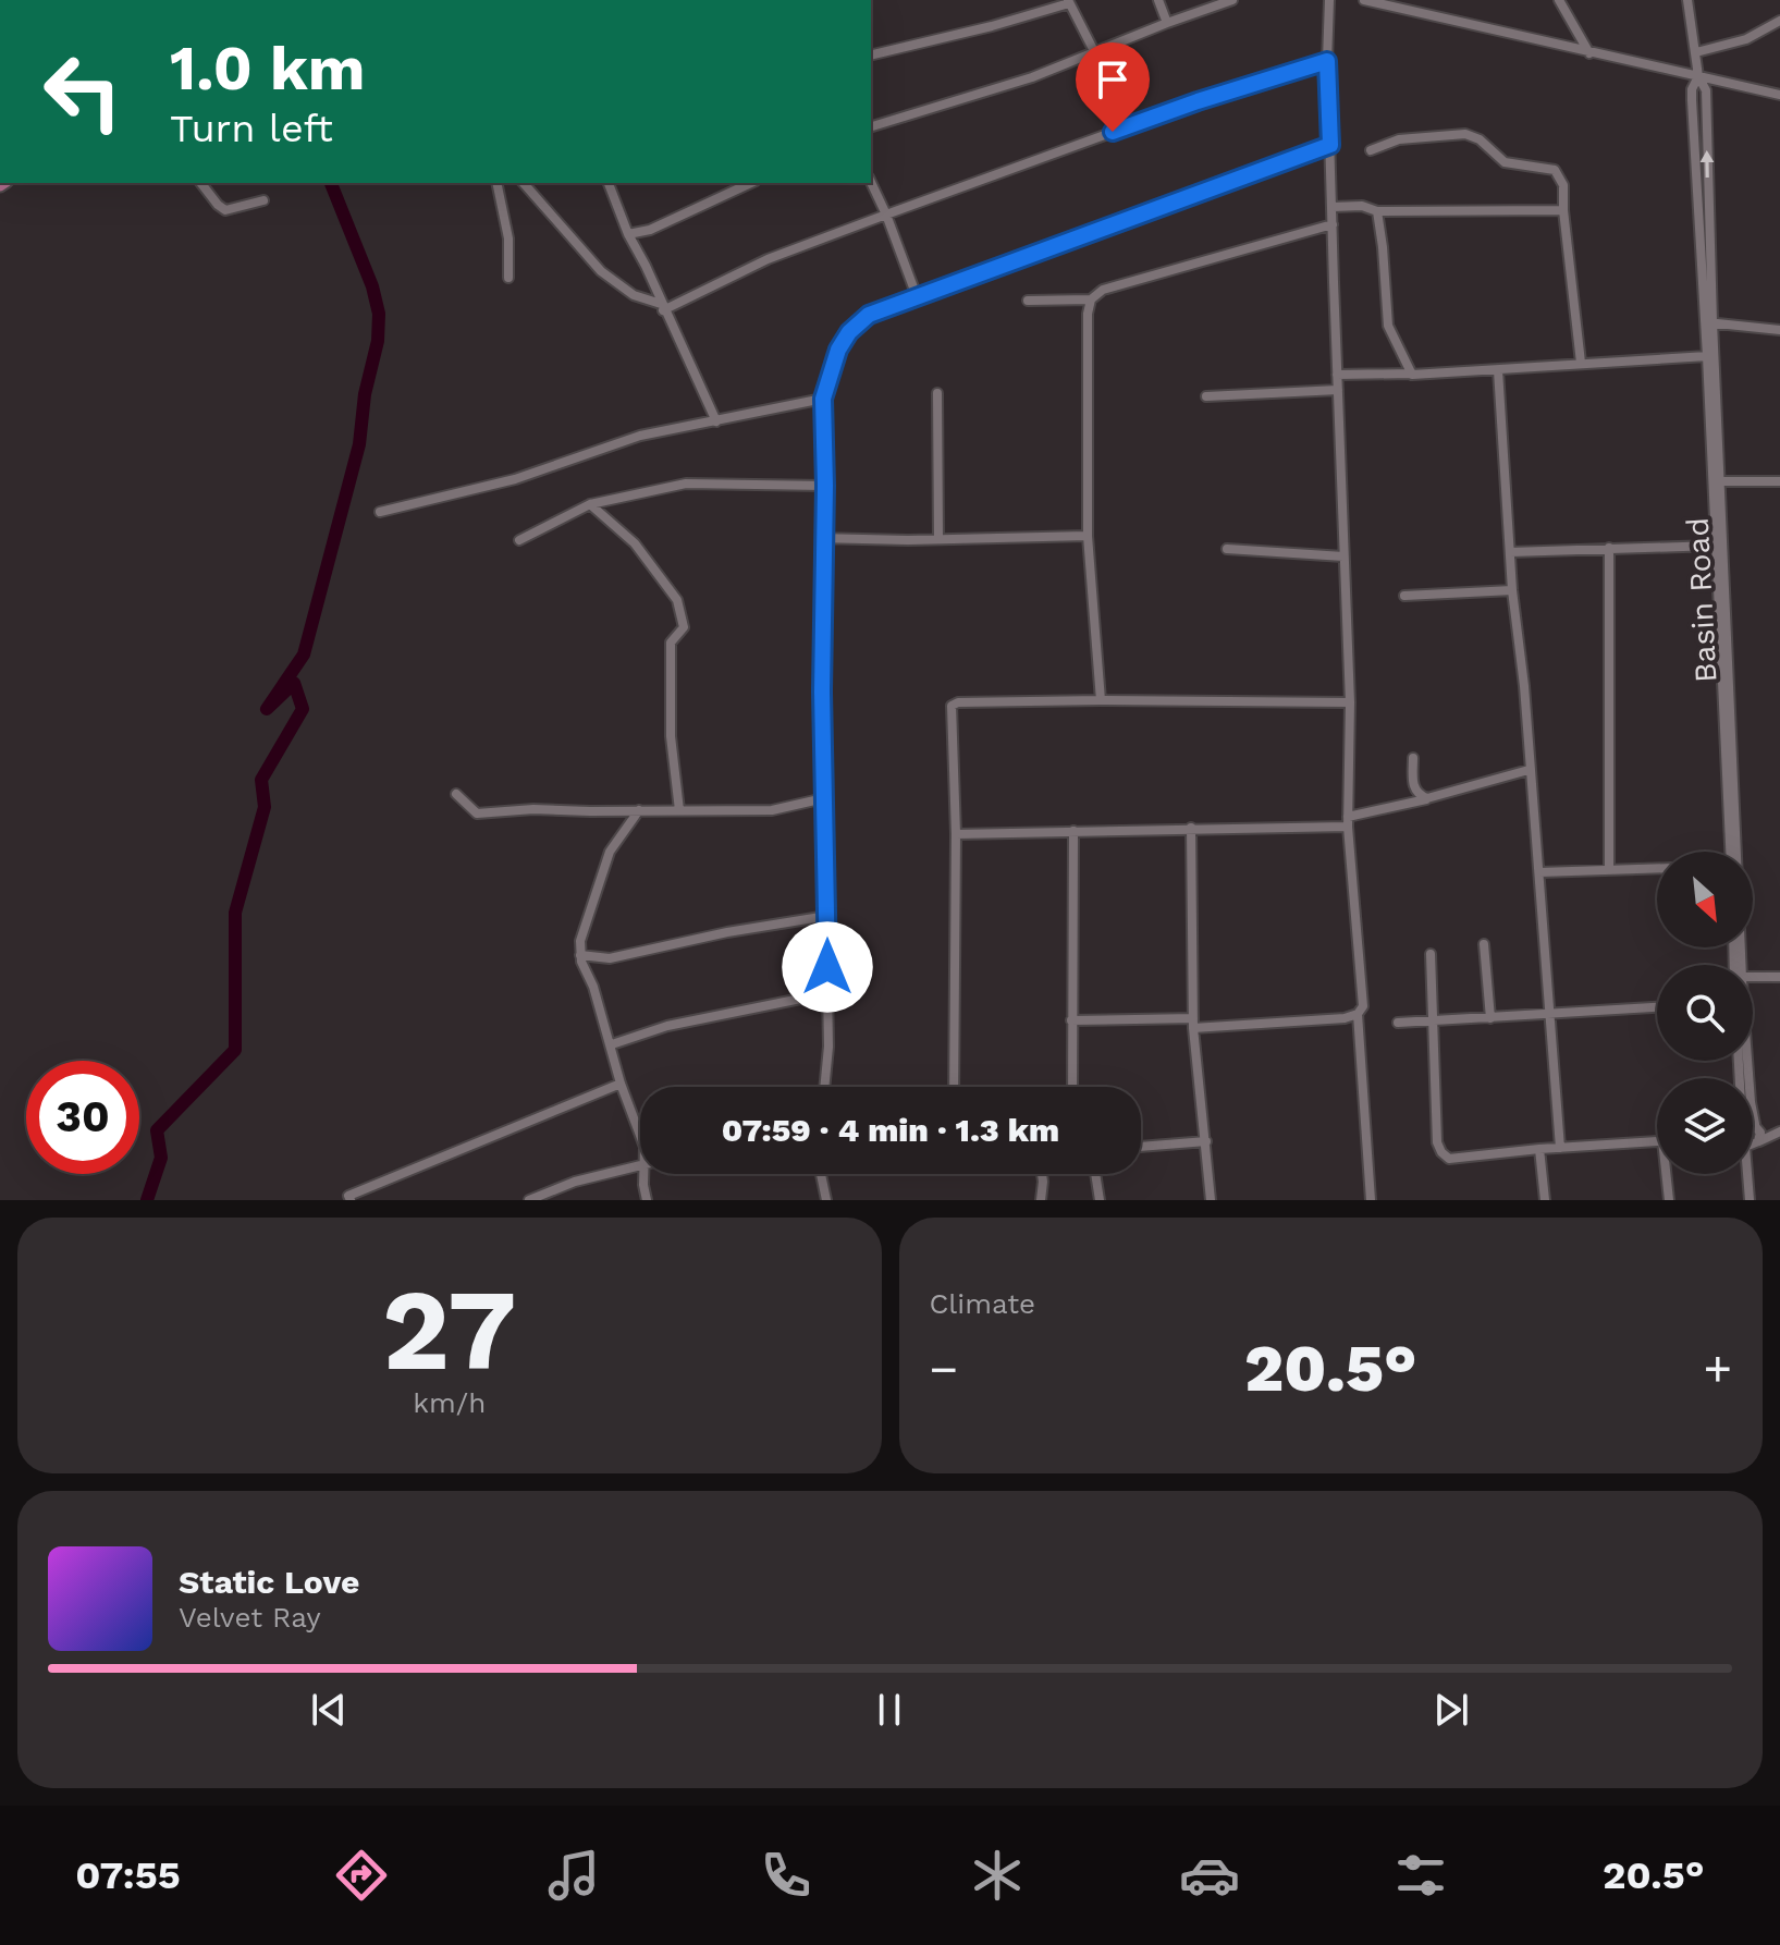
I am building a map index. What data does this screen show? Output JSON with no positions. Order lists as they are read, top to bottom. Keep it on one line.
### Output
{"streets":{"street":["Basin Road"]},"north":"bottom right","page":{"turn":["1.0 km","Turn left"],"limit":"30","trip":"07:59 · 4 min · 1.3 km","tile":[["27","km/h"],"Climate"],"heat":["−","20.5°","+"],"song":["Static Love","Velvet Ray"],"tabs":["07:55","20.5°"]}}
